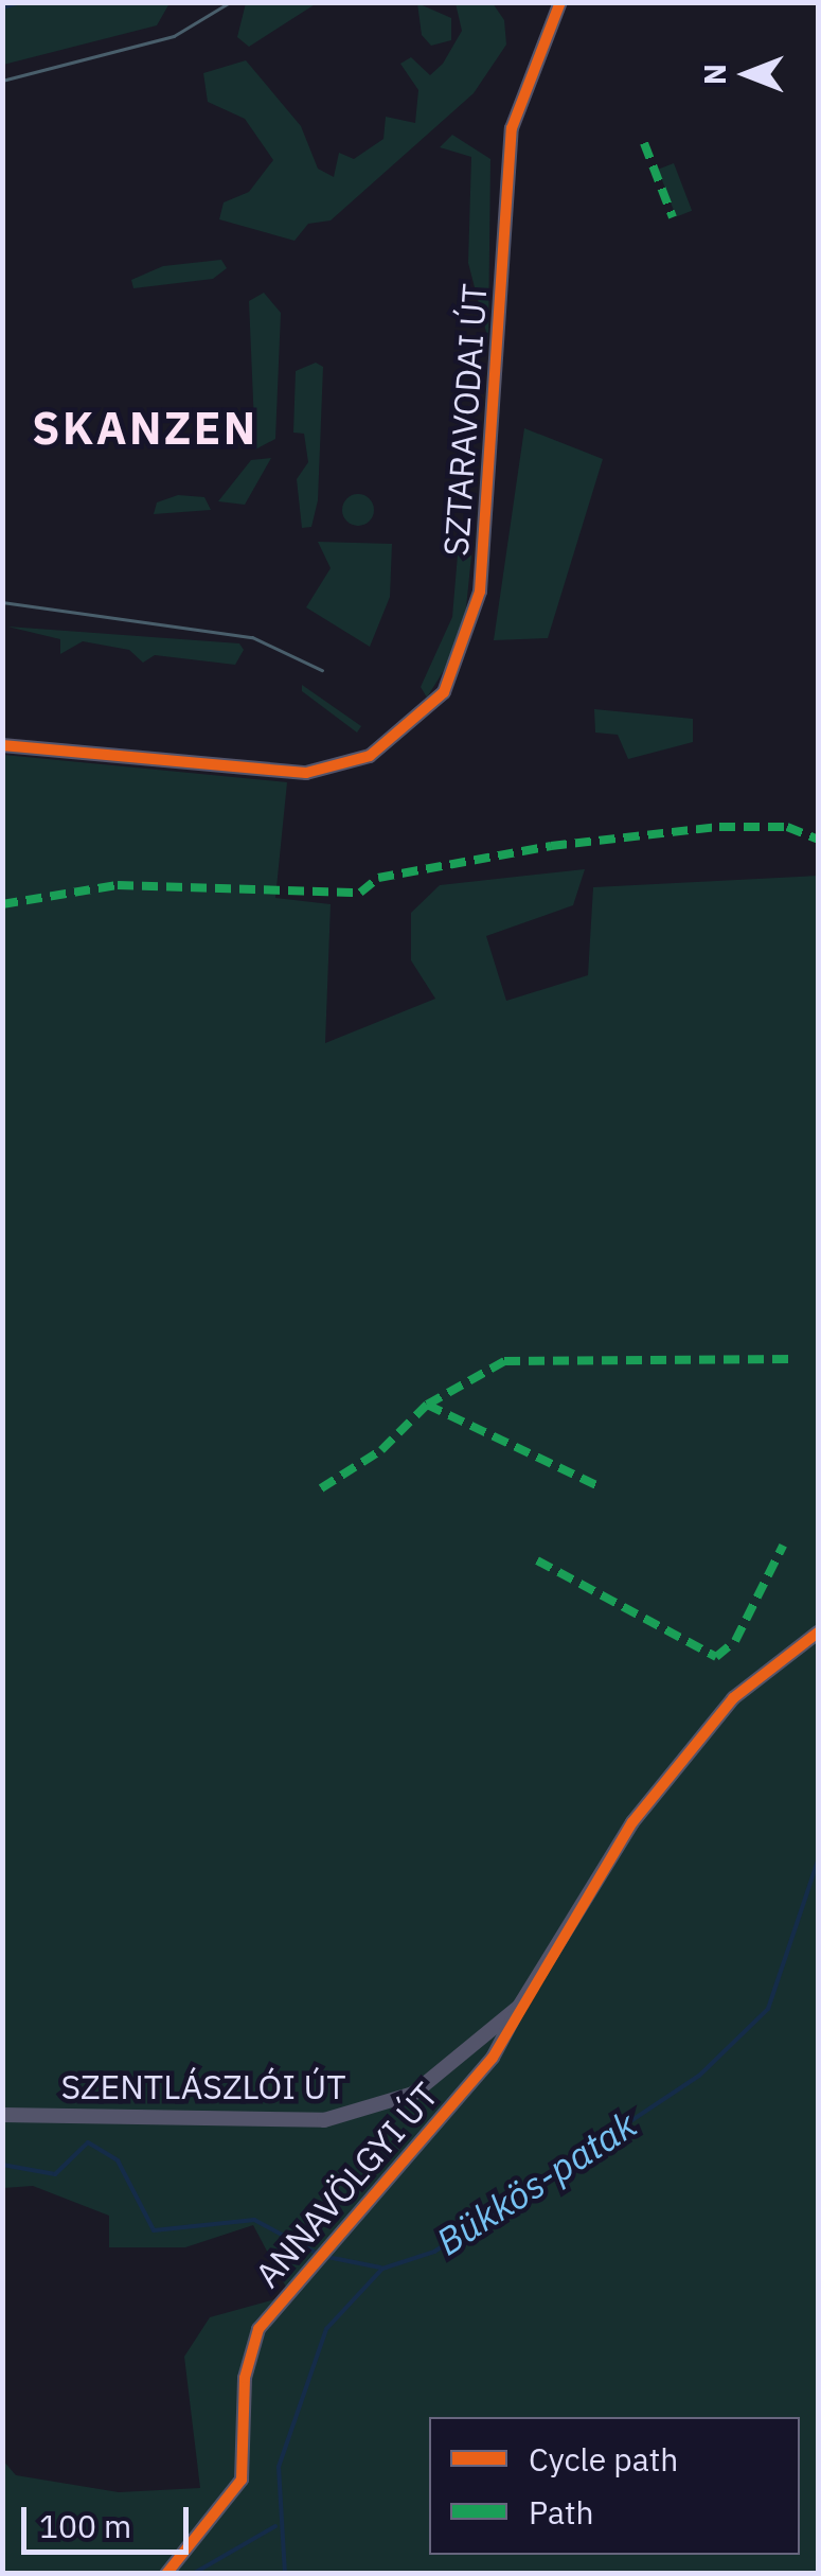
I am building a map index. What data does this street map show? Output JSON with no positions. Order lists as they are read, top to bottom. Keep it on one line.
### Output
{"streets":{"street":["SZTARAVODAI ÚT","SZENTLÁSZLÓI ÚT","ANNAVÖLGYI ÚT"]},"crossings":[["SZENTLÁSZLÓI ÚT","ANNAVÖLGYI ÚT"]],"districts":["SKANZEN"],"water":["Bükkös-patak"],"legend":["Cycle path","Path"],"scale_bar":"100 m","north":"left"}
